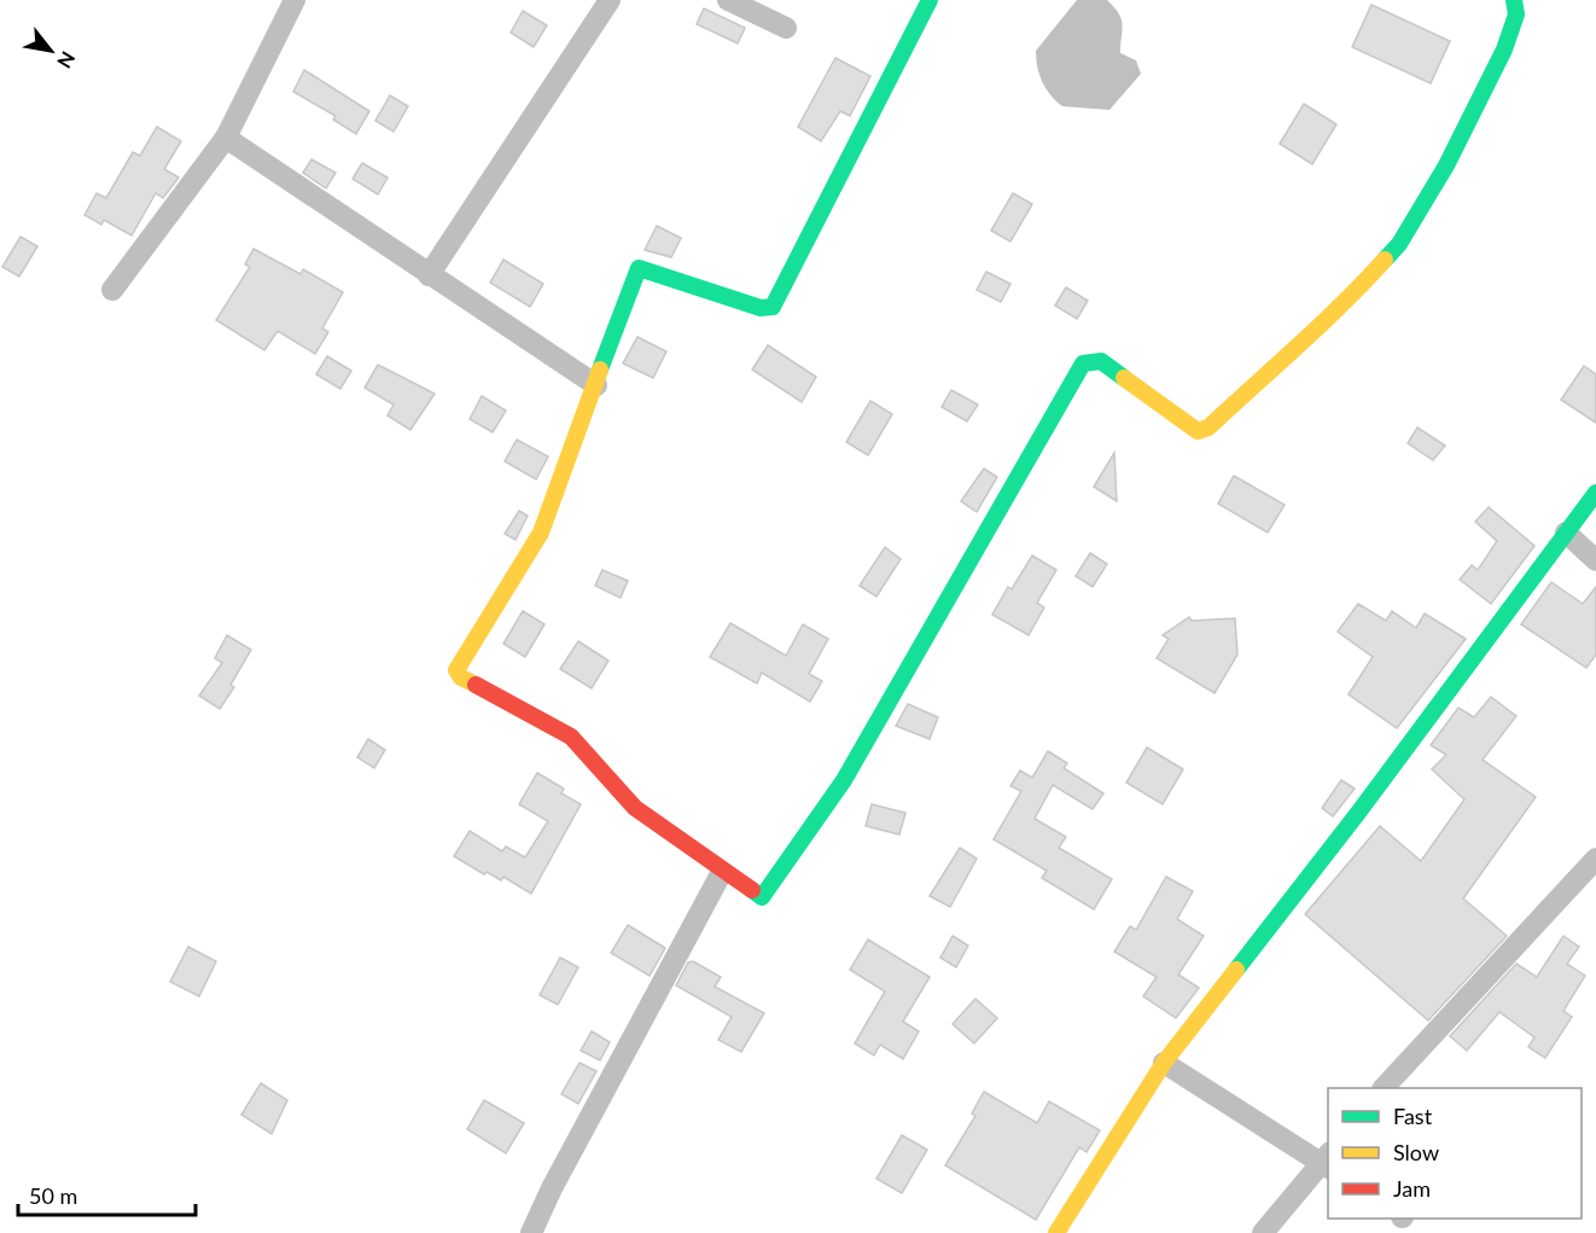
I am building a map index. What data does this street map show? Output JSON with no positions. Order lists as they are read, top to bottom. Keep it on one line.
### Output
{"legend":["Fast","Slow","Jam"],"scale_bar":"50 m","north":"bottom right"}
